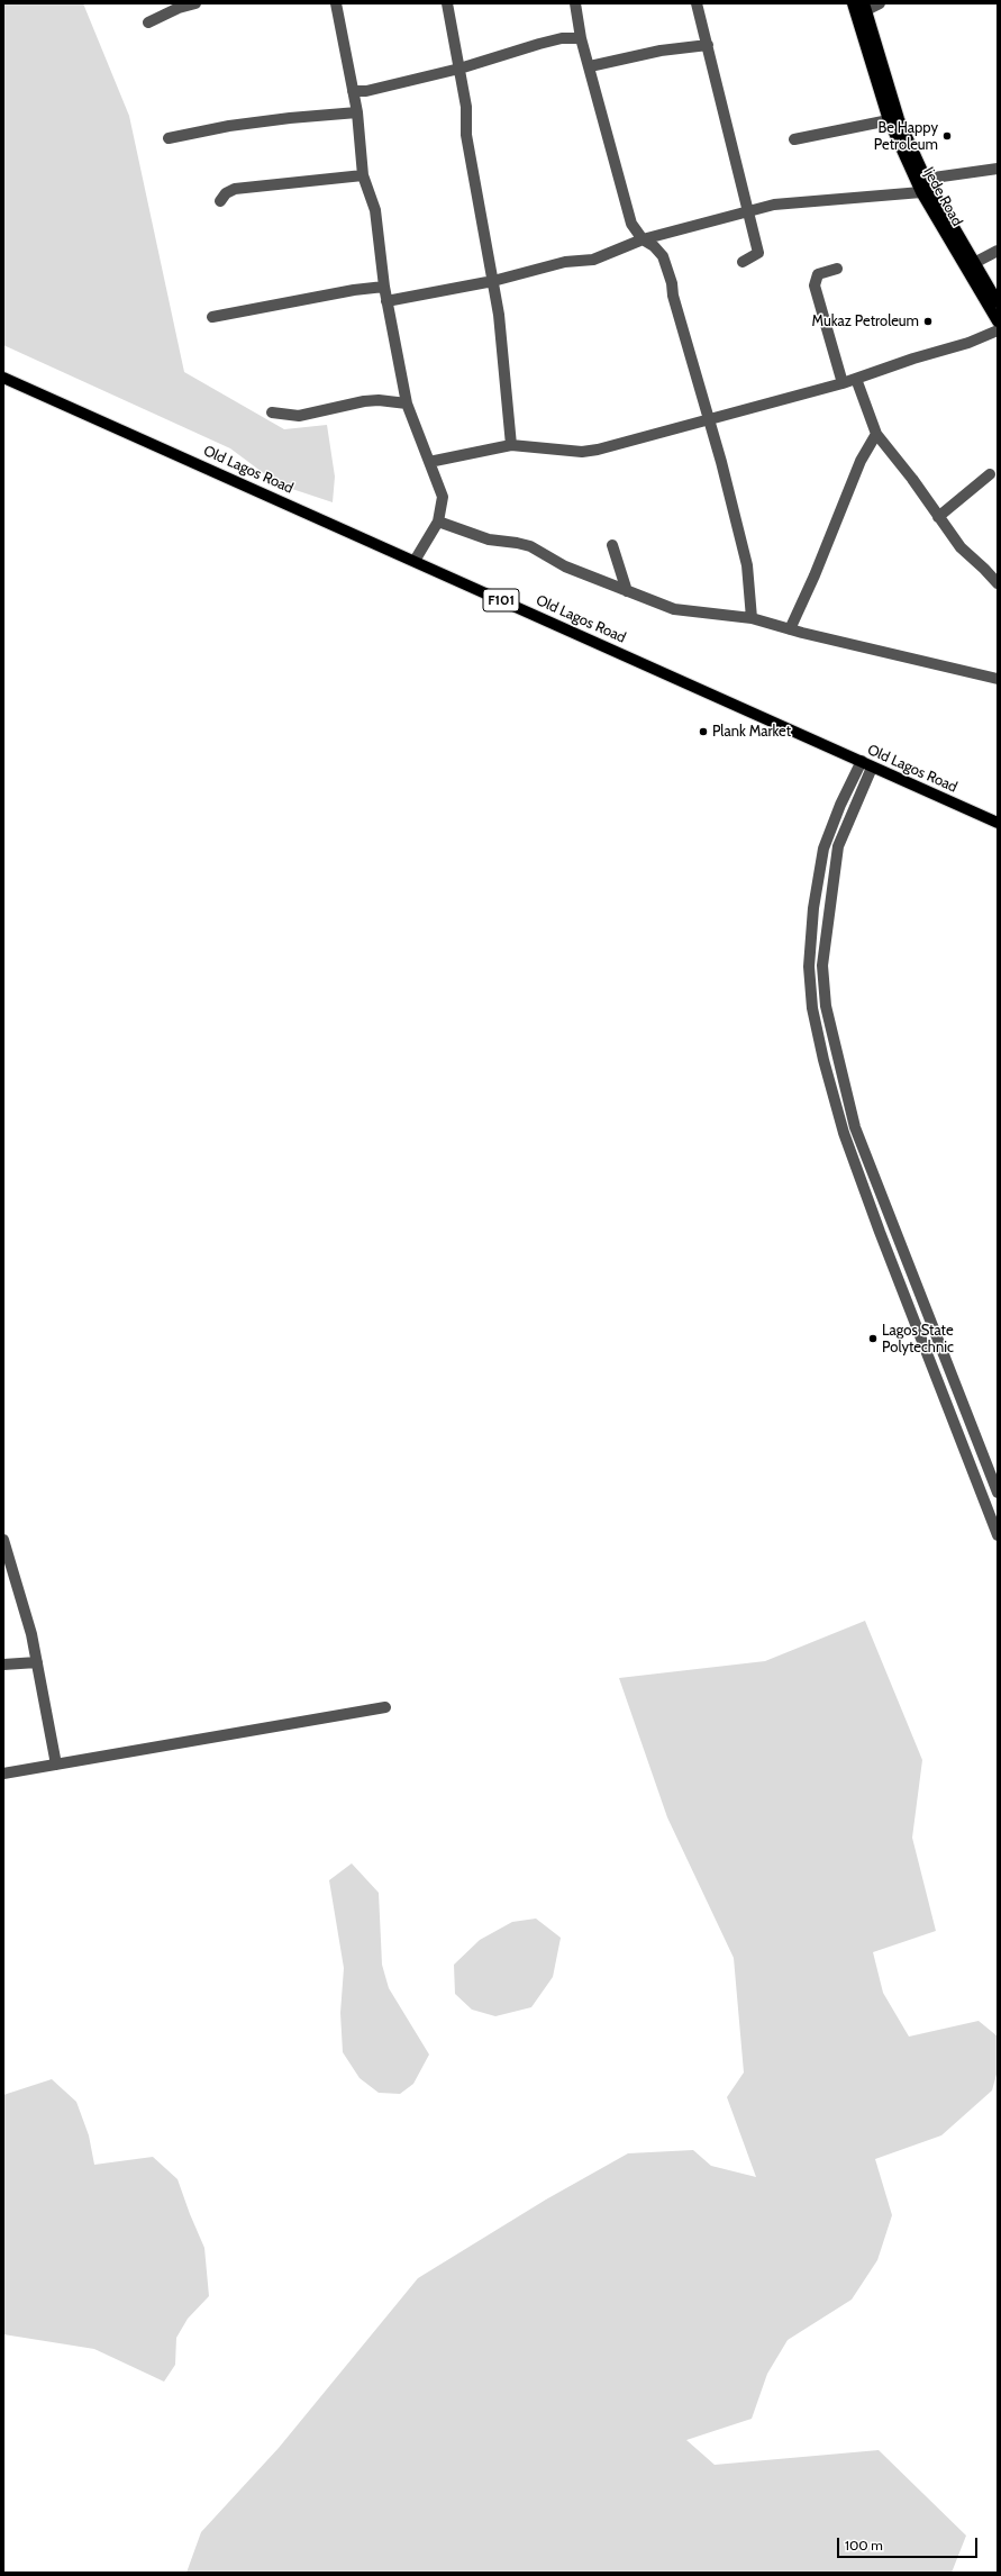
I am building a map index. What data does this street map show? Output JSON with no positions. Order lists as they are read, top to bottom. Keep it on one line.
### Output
{"streets":{"main road":["Ijede Road","Old Lagos Road","F101"]},"places":["Be Happy Petroleum","Mukaz Petroleum","Plank Market","Lagos State Polytechnic"],"scale_bar":"100 m"}
